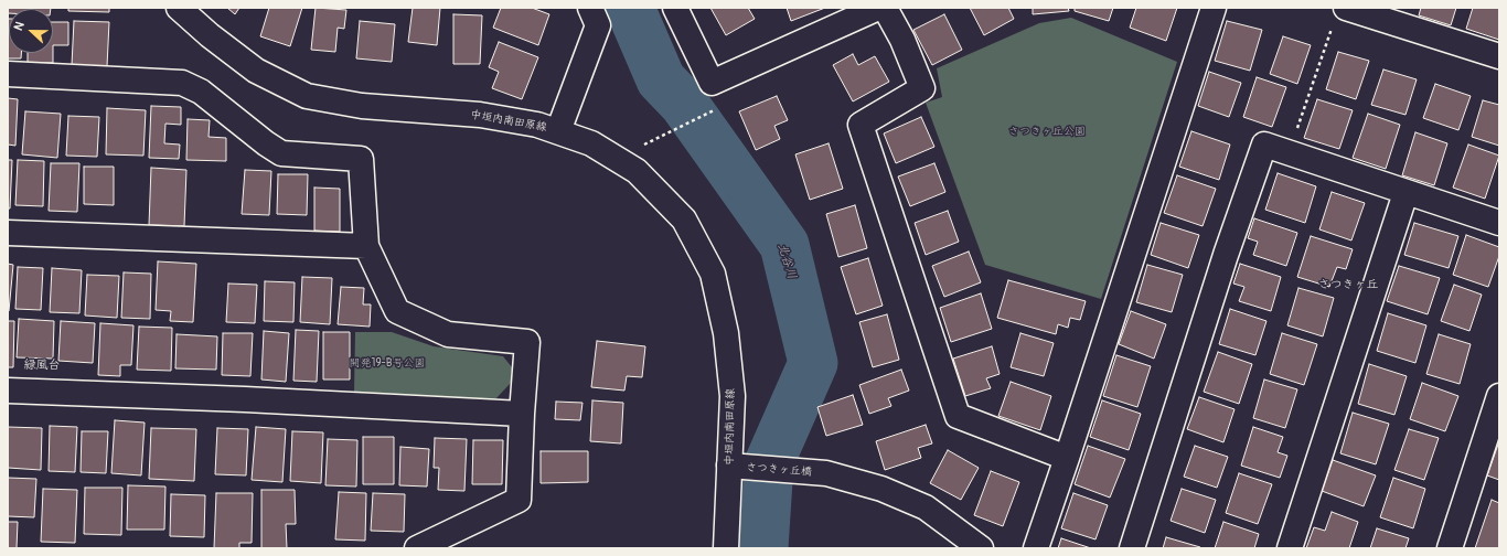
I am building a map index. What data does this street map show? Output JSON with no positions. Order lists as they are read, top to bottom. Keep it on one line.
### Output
{"streets":{"street":["中垣内南田原線","さつきヶ丘橋"]},"crossings":[["中垣内南田原線","さつきヶ丘橋"]],"districts":["さつきヶ丘","緑風台"],"water":["北谷川"],"parks":["さつきヶ丘公園","開発19-B号公園"],"north":"left"}
